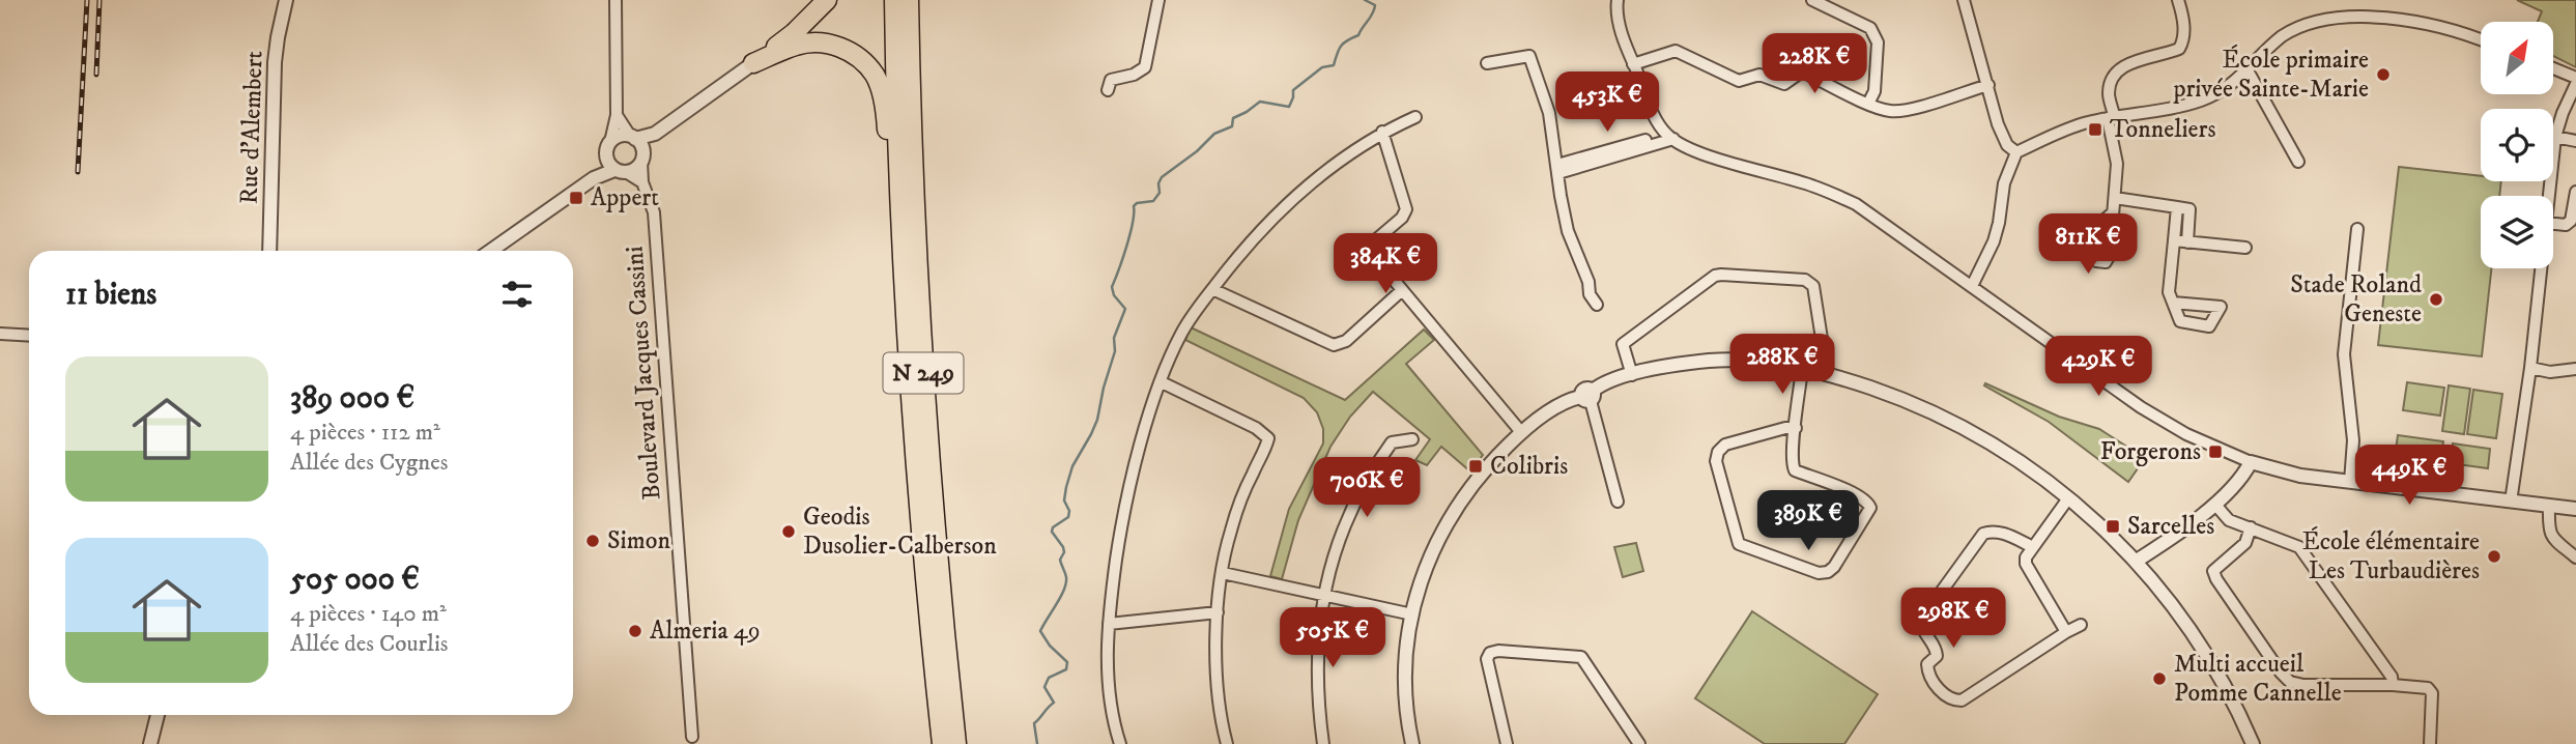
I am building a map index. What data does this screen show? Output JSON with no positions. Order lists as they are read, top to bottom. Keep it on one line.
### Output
{"streets":{"highway":["N 249"],"street":["Rue d’Alembert","Boulevard Jacques Cassini"]},"places":{"other":["École primaire privée Sainte-Marie","Stade Roland Geneste","Geodis Dusolier-Calberson","Simon","École élémentaire Les Turbaudières","Almeria 49","Multi accueil Pomme Cannelle"],"transit":["Tonneliers","Appert","Forgerons","Colibris","Sarcelles"]},"north":"top right","page":{"price":["228K €","453K €","811K €","384K €","288K €","429K €","449K €","706K €","389K €","298K €","505K €"],"heading":"11 biens","list":[{"name":"389 000 €","note":"4 pièces · 112 m² · Allée des Cygnes"},{"name":"505 000 €","note":"4 pièces · 140 m² · Allée des Courlis"}]}}
